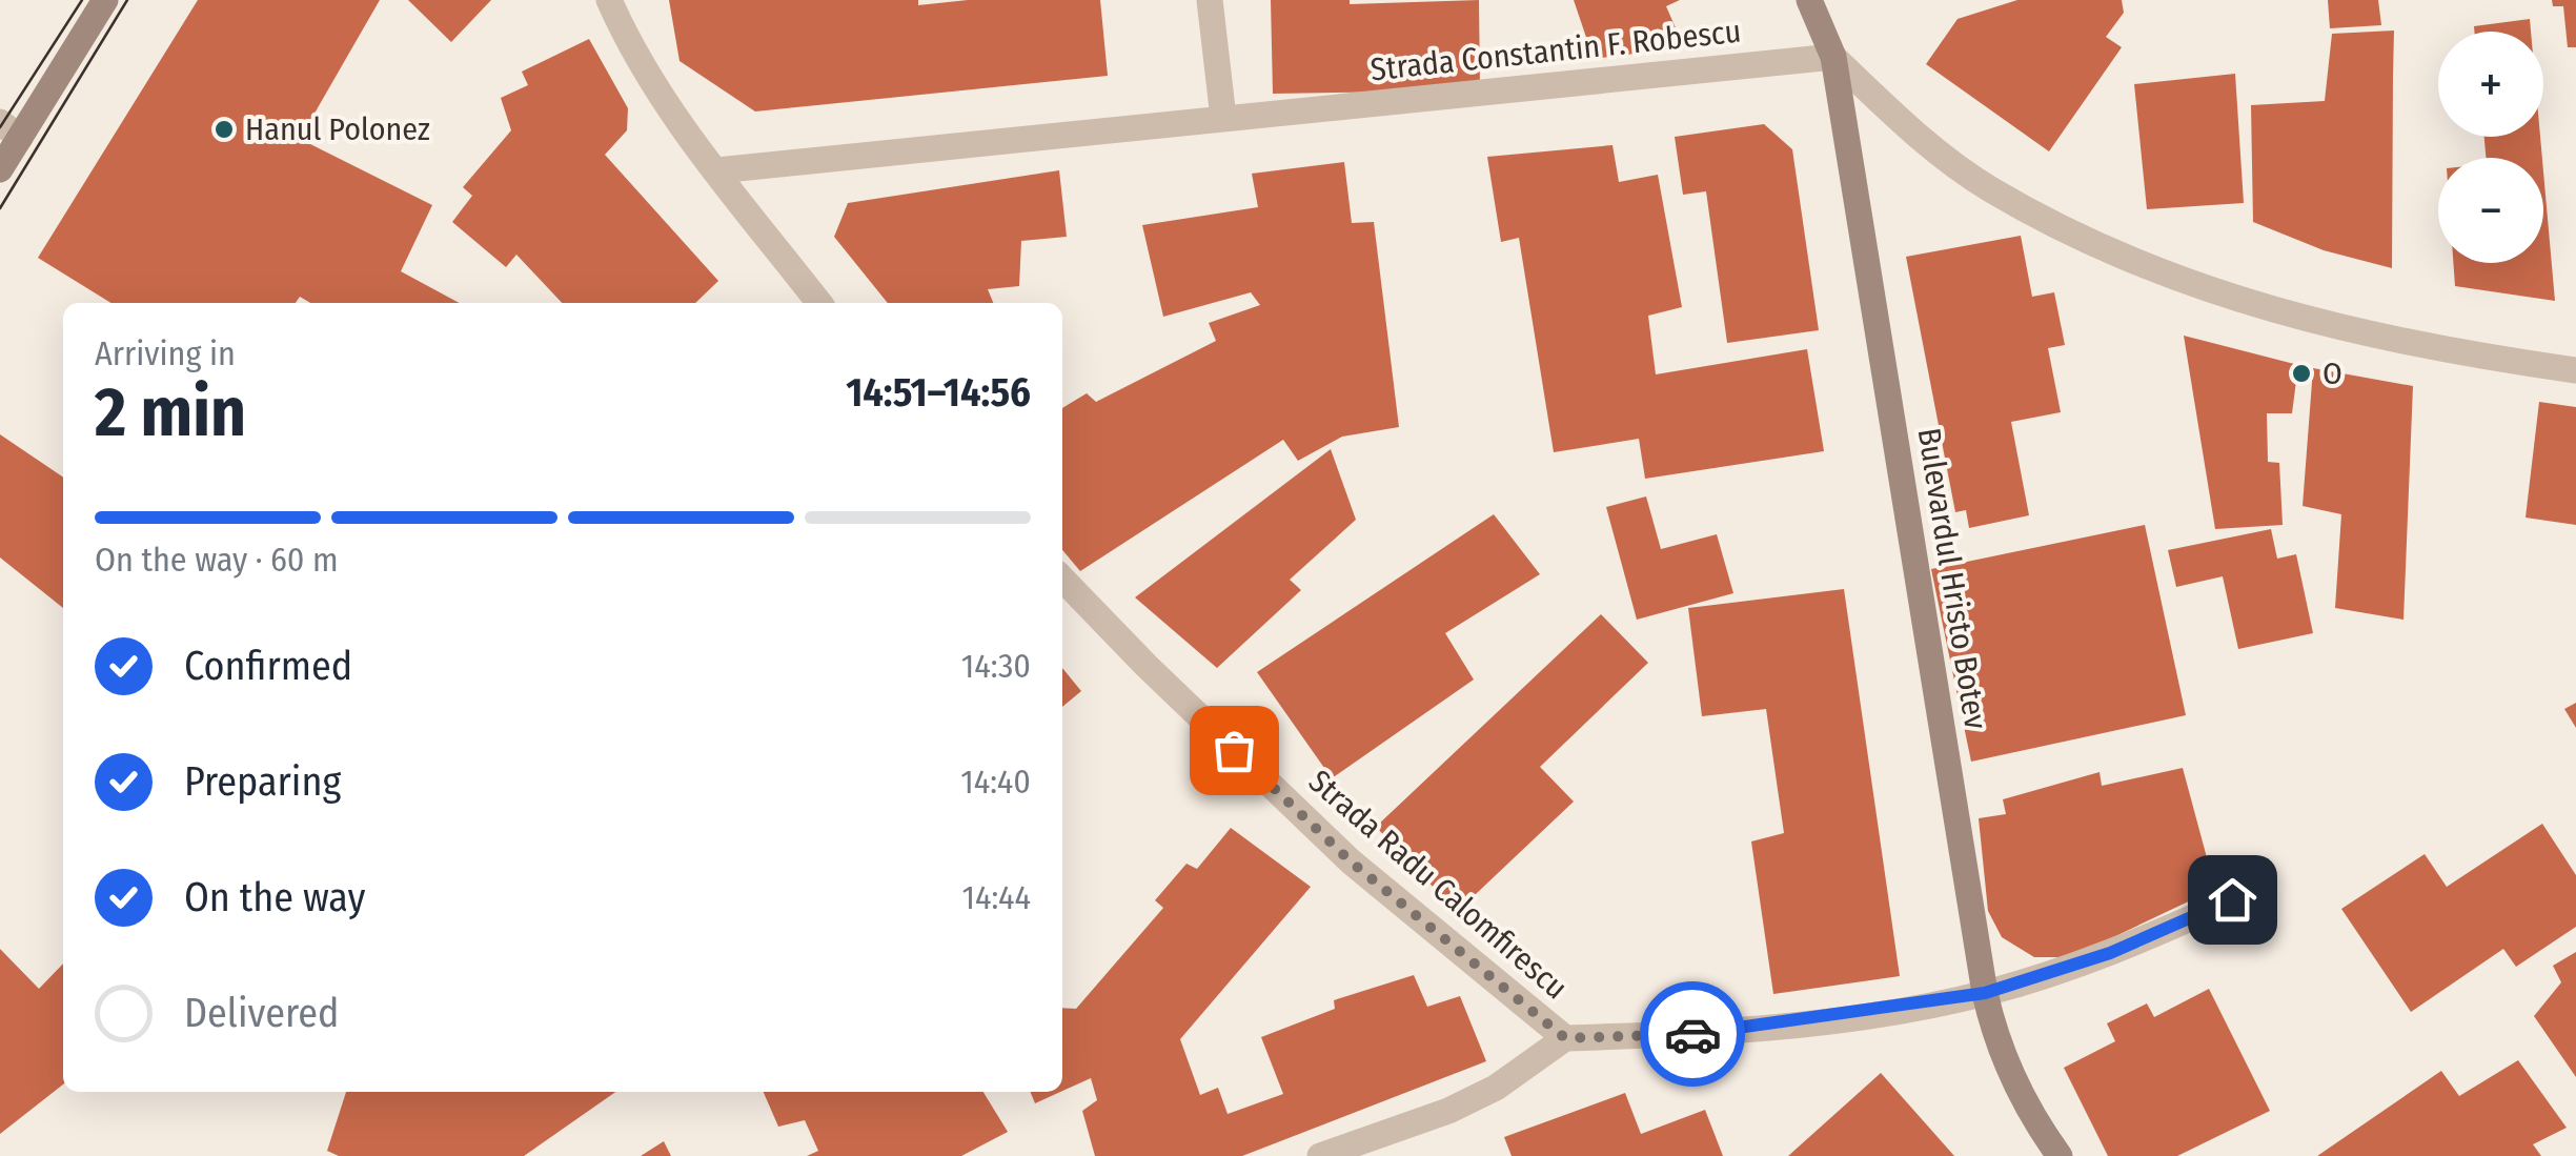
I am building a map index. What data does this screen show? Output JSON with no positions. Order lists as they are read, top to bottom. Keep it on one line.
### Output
{"streets":{"street":["Strada Constantin F. Robescu","Bulevardul Hristo Botev","Strada Radu Calomfirescu"]},"crossings":[["Strada Constantin F. Robescu","Bulevardul Hristo Botev"],["Bulevardul Hristo Botev","Strada Radu Calomfirescu"]],"places":["Hanul Polonez","O"],"page":{"map_buttons":["+","−"],"heading":["2 min","Arriving in","14:51–14:56"],"bar":"On the way · 60 m","list":[["Confirmed","14:30"],["Preparing","14:40"],["On the way","14:44"],"Delivered"]}}
